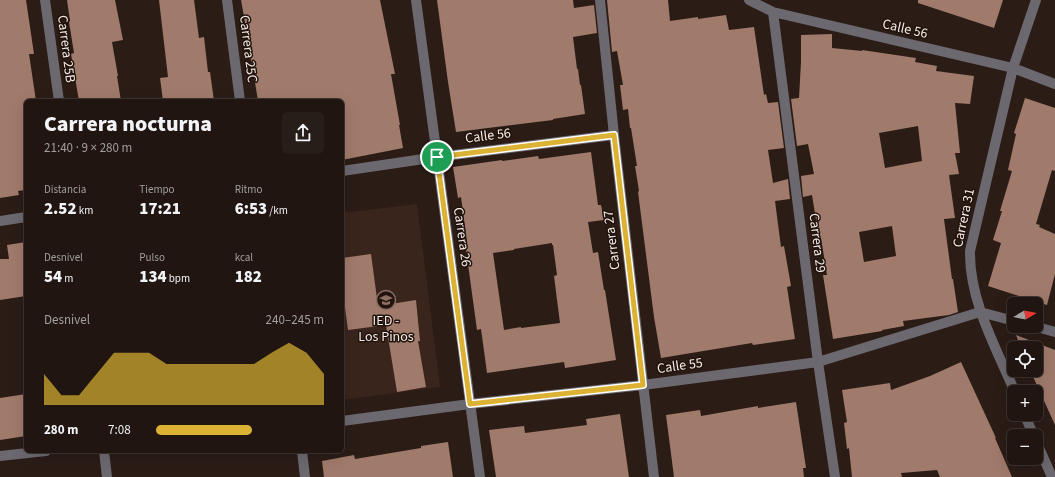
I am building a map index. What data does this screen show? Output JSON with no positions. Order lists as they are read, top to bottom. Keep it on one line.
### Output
{"streets":{"street":["Calle 56","Carrera 25B","Carrera 25C","Carrera 31","Carrera 26","Carrera 27","Carrera 29","Calle 55"]},"crossings":[["Calle 56","Carrera 31"],["Calle 56","Carrera 26"],["Calle 56","Carrera 27"],["Calle 56","Carrera 29"],["Carrera 31","Calle 55"],["Carrera 26","Calle 55"],["Carrera 27","Calle 55"],["Carrera 29","Calle 55"]],"places":{"school or university":["IED - Los Pinos"]},"north":"right","page":{"heading":["Carrera nocturna","21:40 · 9 × 280 m"],"stats":[["Distancia","2.52 km"],["Tiempo","17:21"],["Ritmo","6:53 /km"],["Desnivel","54 m"],["Pulso","134 bpm"],["kcal","182"]],"map_buttons":["+","−"],"chart":["Desnivel","240–245 m"],"list":[{"name":"280 m","note":"7:08"}]}}
